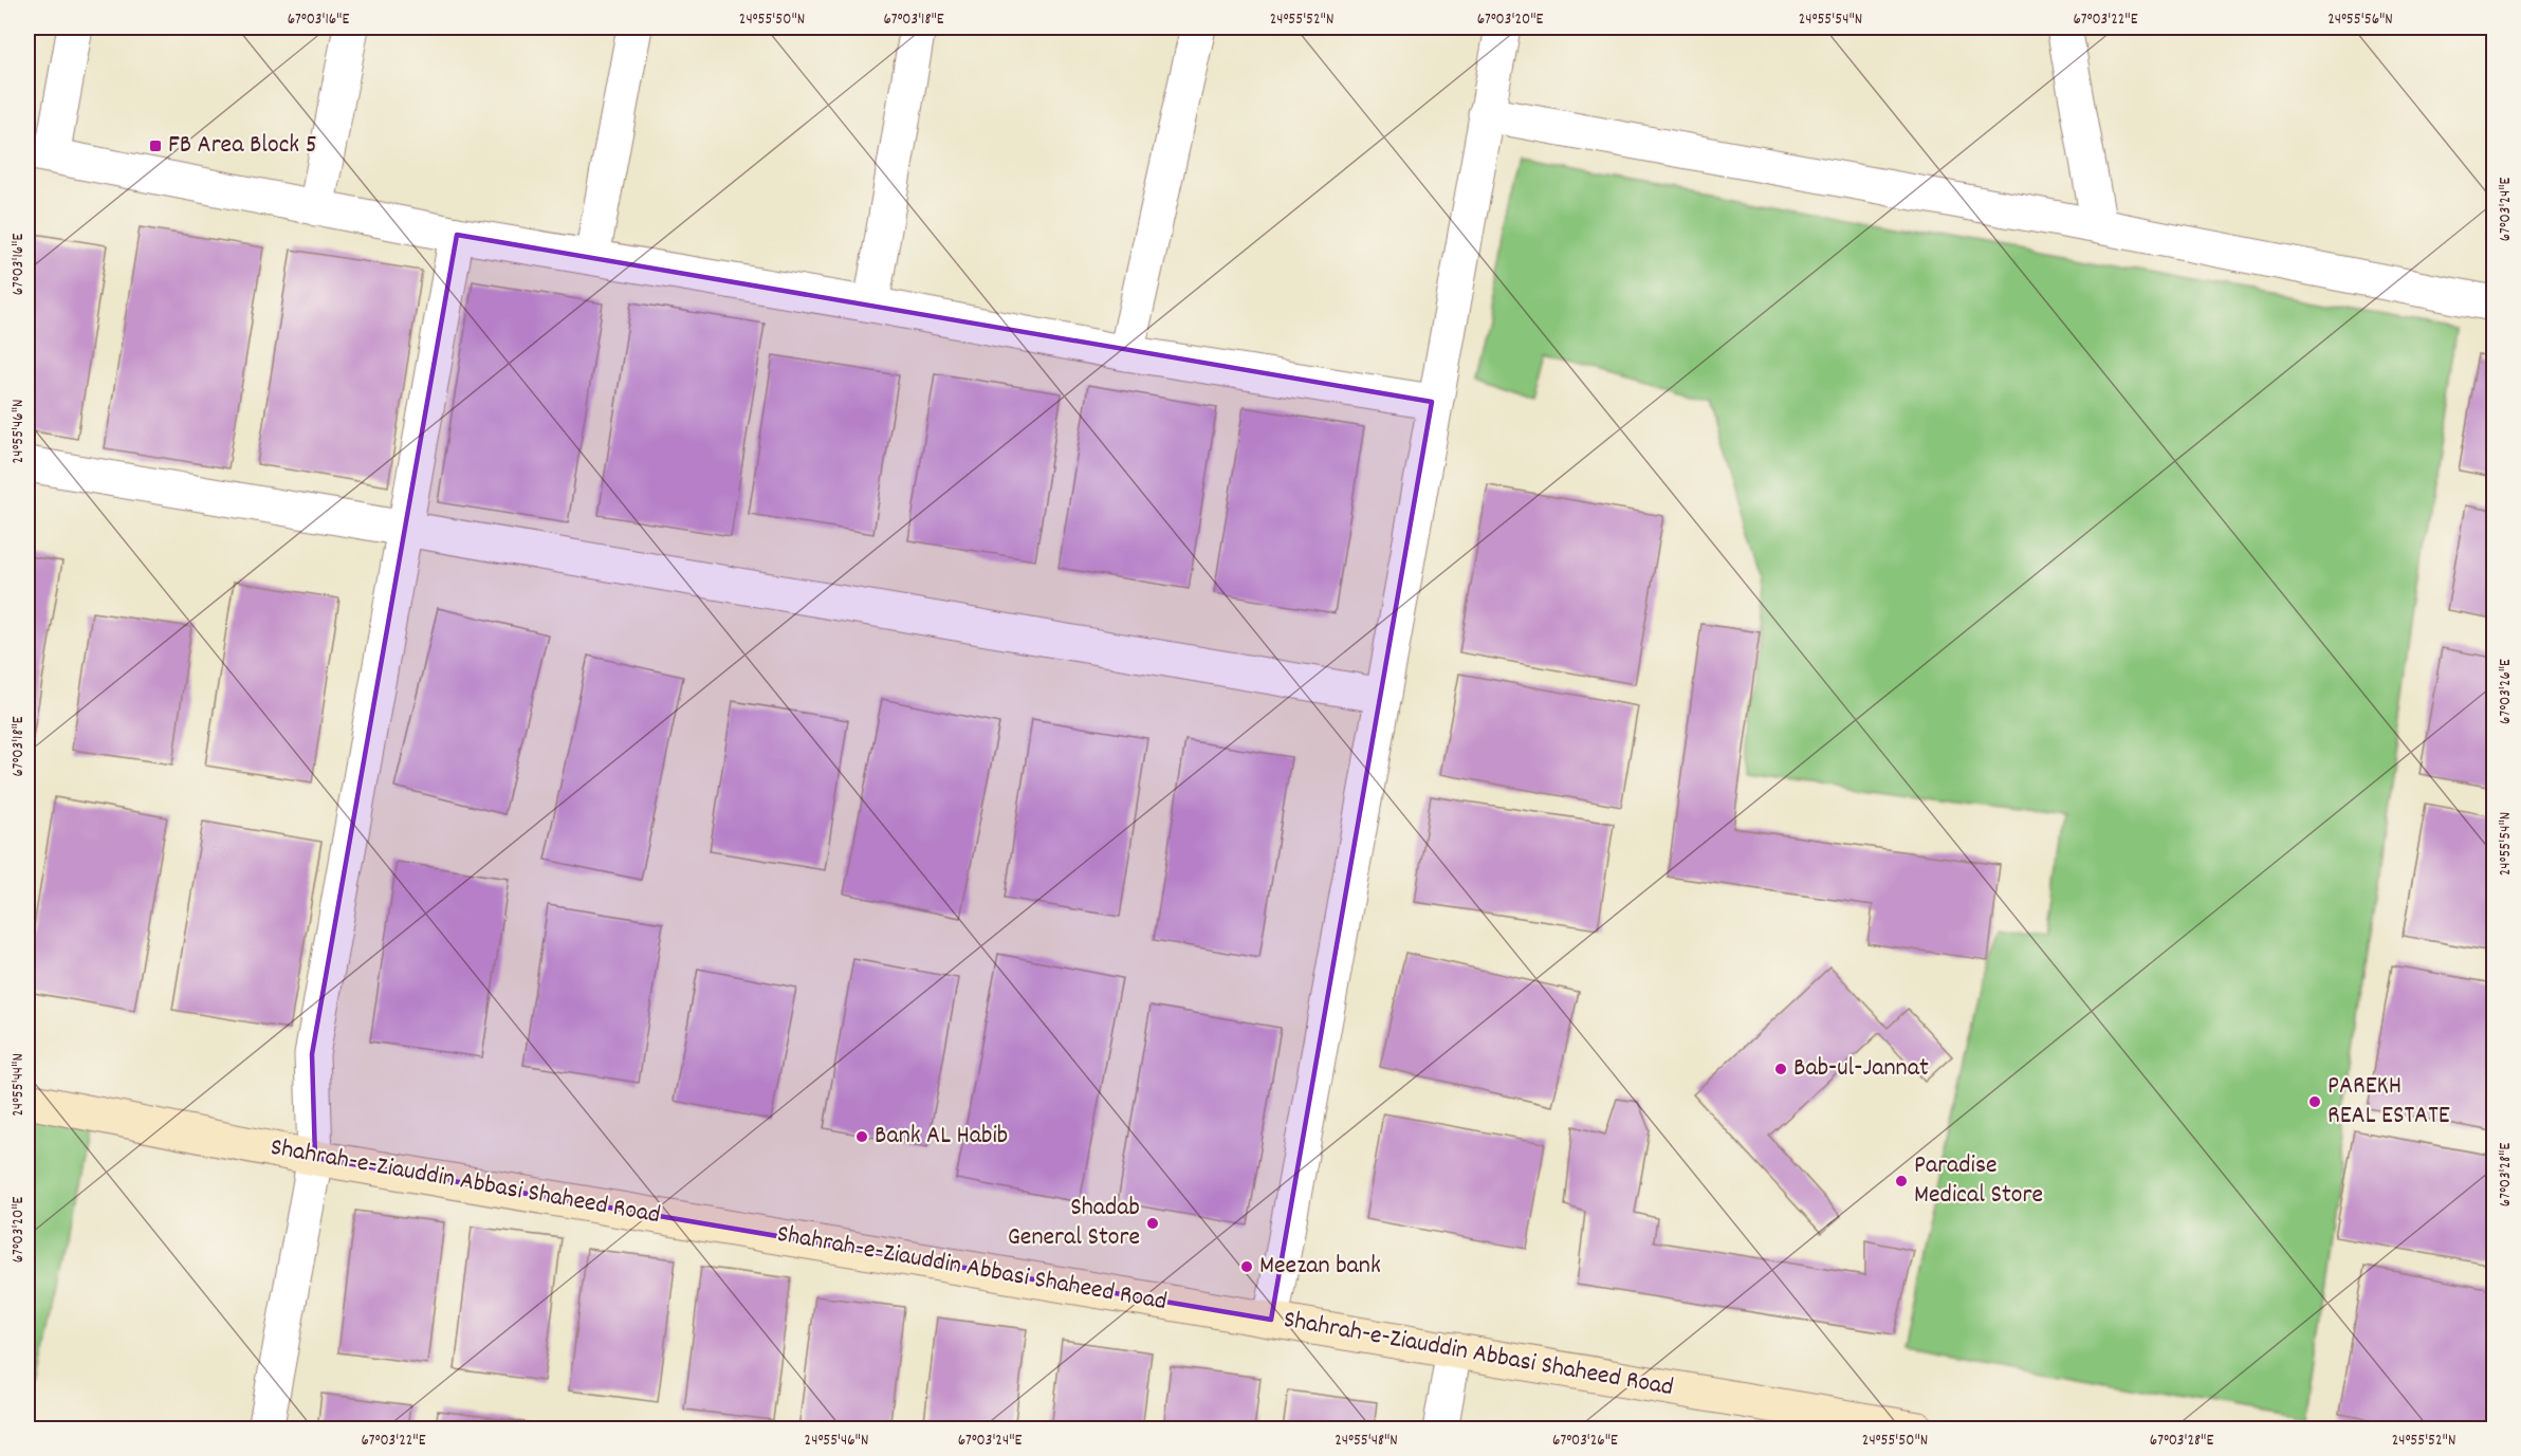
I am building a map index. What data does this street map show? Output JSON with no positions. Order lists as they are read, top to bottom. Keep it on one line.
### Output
{"streets":{"street":["Shahrah-e-Ziauddin Abbasi Shaheed Road"]},"places":{"transit":["FB Area Block 5"],"other":["Bab-ul-Jannat","PAREKH REAL ESTATE","Bank AL Habib","Paradise Medical Store","Shadab General Store","Meezan bank"]},"coordinates":["67°03'16\"E","24°55'50\"N","67°03'18\"E","24°55'52\"N","67°03'20\"E","24°55'54\"N","67°03'22\"E","24°55'56\"N","67°03'24\"E","24°55'46\"N","67°03'26\"E","24°55'44\"N","67°03'28\"E","24°55'48\"N"]}
